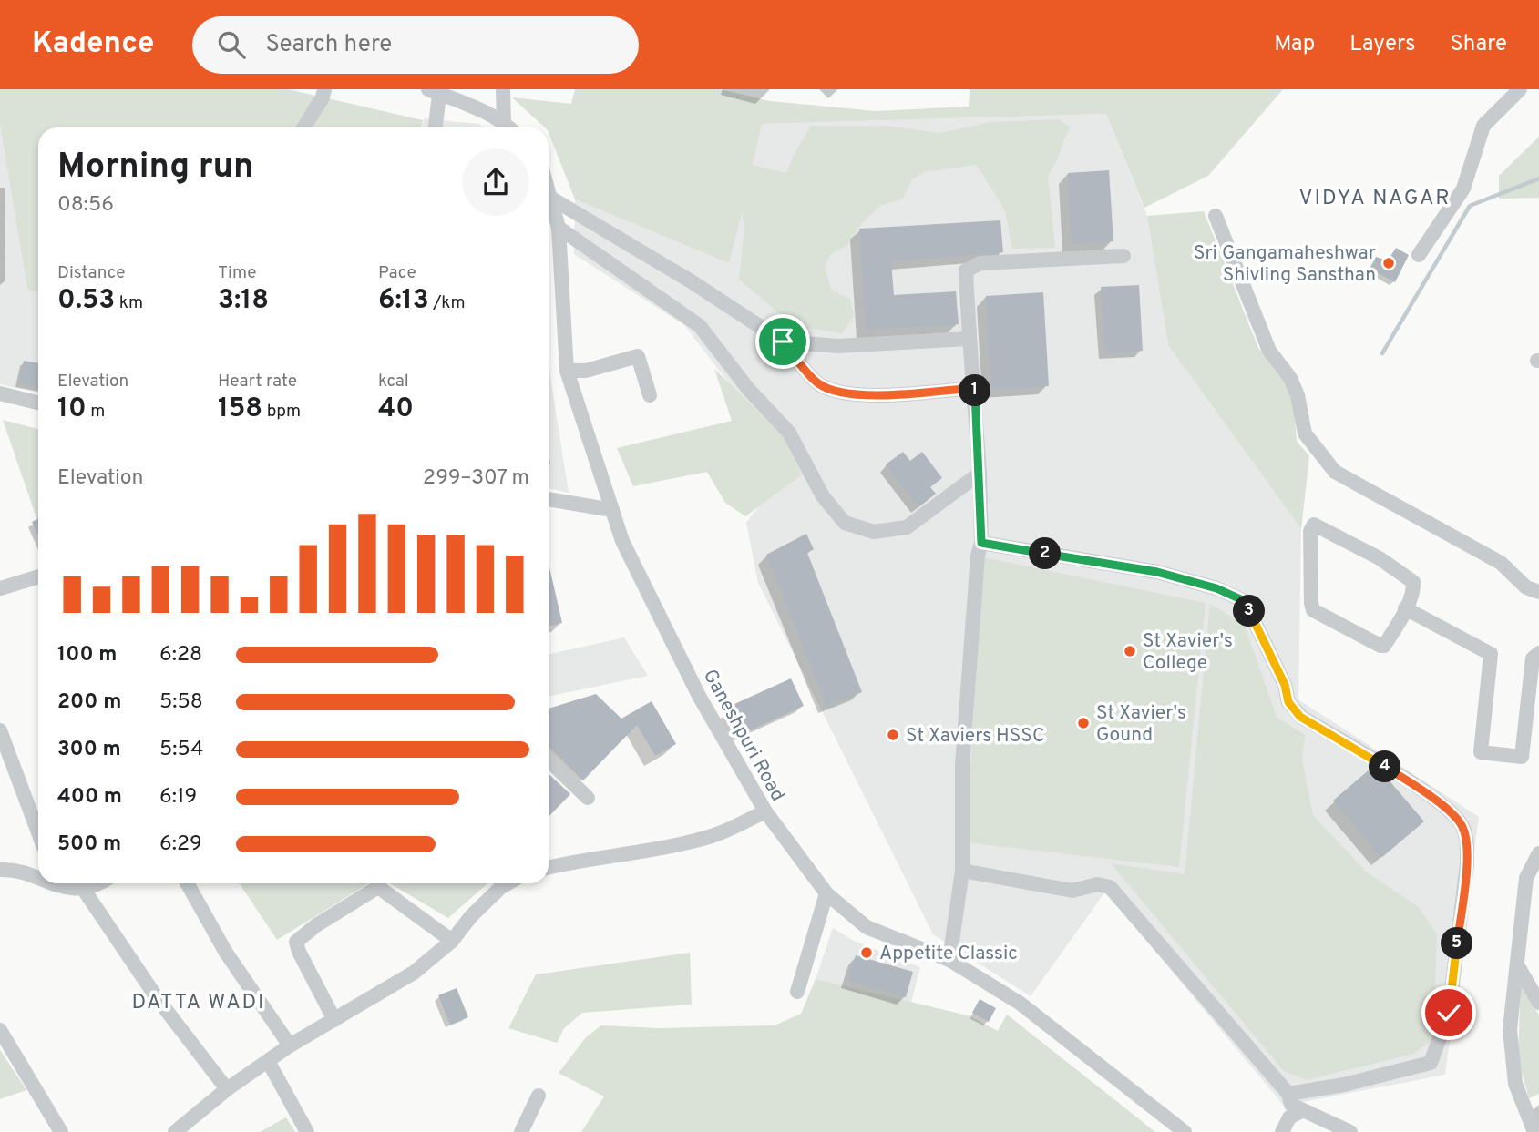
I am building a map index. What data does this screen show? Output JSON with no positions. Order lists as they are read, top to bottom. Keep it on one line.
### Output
{"streets":{"street":["Ganeshpuri Road"]},"districts":["VIDYA NAGAR","DATTA WADI"],"places":["Sri Gangamaheshwar Shivling Sansthan","St Xavier's College","St Xavier's Gound","St Xaviers HSSC","Appetite Classic"],"page":{"header":"Kadence","search":"Search here","nav":["Map","Layers","Share"],"heading":["Morning run","08:56"],"stats":[["Distance","0.53 km"],["Time","3:18"],["Pace","6:13 /km"],["Elevation","10 m"],["Heart rate","158 bpm"],["kcal","40"]],"pins":["1","2","3","4","5"],"chart":["Elevation","299–307 m"],"list":[{"name":"100 m","note":"6:28"},{"name":"200 m","note":"5:58"},{"name":"300 m","note":"5:54"},{"name":"400 m","note":"6:19"},{"name":"500 m","note":"6:29"}]}}
